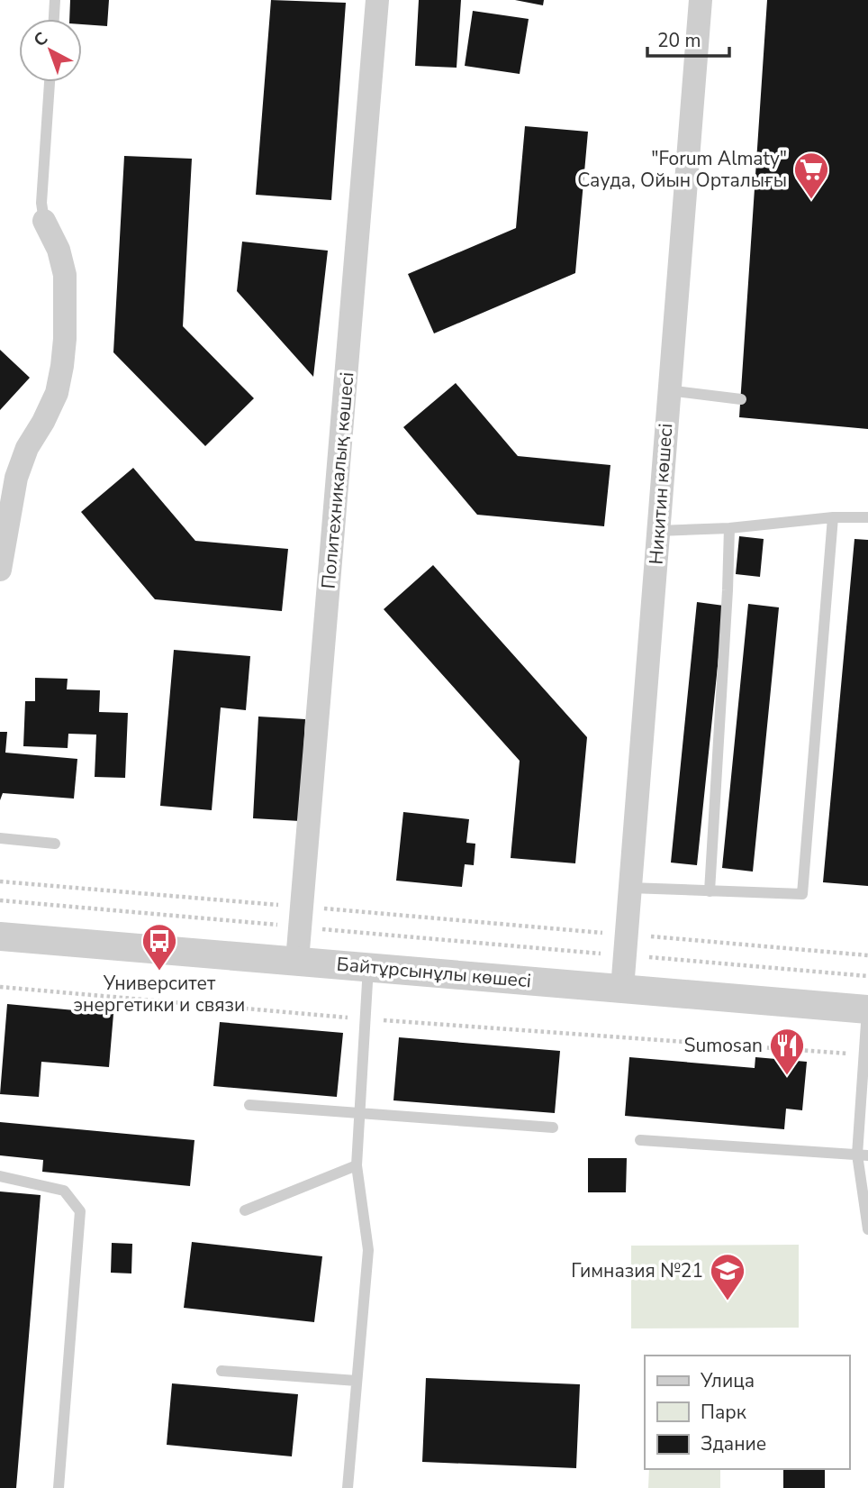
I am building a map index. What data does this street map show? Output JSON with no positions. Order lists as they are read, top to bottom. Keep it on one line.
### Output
{"streets":{"street":["Политехникалық көшесі","Никитин көшесі","Байтұрсынұлы көшесі"]},"crossings":[["Политехникалық көшесі","Байтұрсынұлы көшесі"],["Никитин көшесі","Байтұрсынұлы көшесі"]],"places":{"supermarket":["\"Forum Almaty\" Сауда, Ойын Орталығы"],"bus stop":["Университет энергетики и связи"],"restaurant":["Sumosan"],"school or university":["Гимназия №21"]},"legend":["Улица","Парк","Здание"],"scale_bar":"20 m","north":"top left"}
